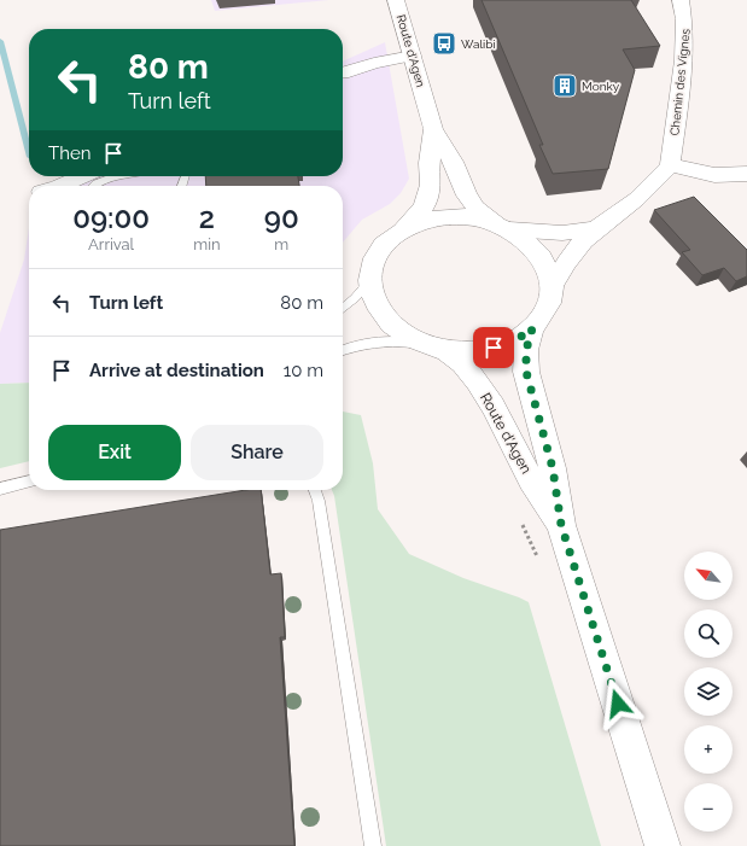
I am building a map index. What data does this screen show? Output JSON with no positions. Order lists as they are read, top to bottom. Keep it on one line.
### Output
{"streets":{"main road":["Route d'Agen"],"street":["Chemin des Vignes"]},"places":{"bus stop":["Walibi"],"building":["Monky"]},"north":"top left","page":{"turn":["80 m","Turn left"],"then":"Then","eta":["09:00","Arrival","2","min","90","m"],"list":[{"name":"Turn left","value":"80 m"},{"name":"Arrive at destination","value":"10 m"}],"buttons":["Exit","Share"],"map_buttons":["+","−"]}}
